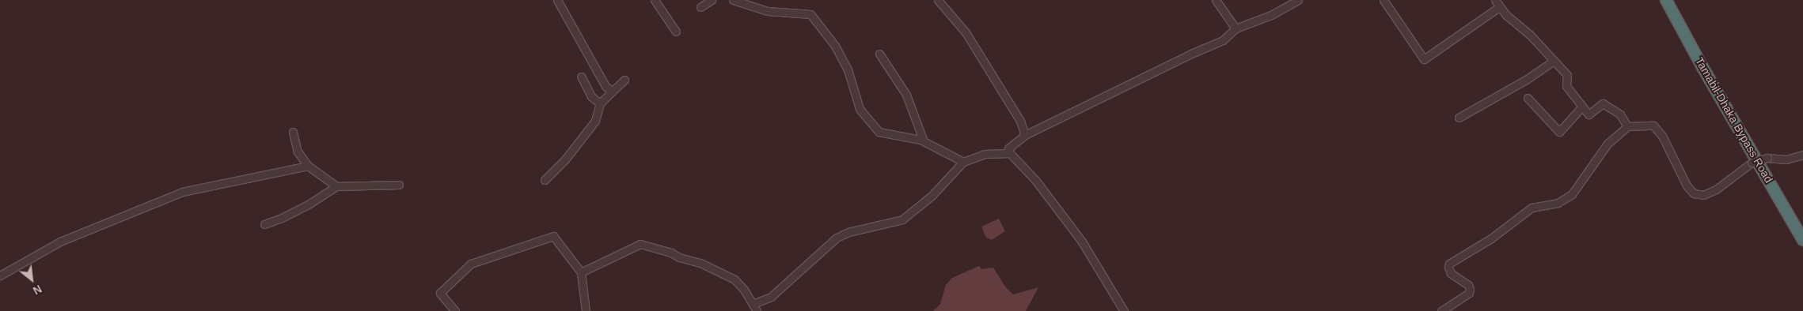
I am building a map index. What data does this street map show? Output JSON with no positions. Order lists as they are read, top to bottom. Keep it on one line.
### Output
{"streets":{"highway":["Tamabil-Dhaka Bypass Road"]},"north":"bottom right"}
